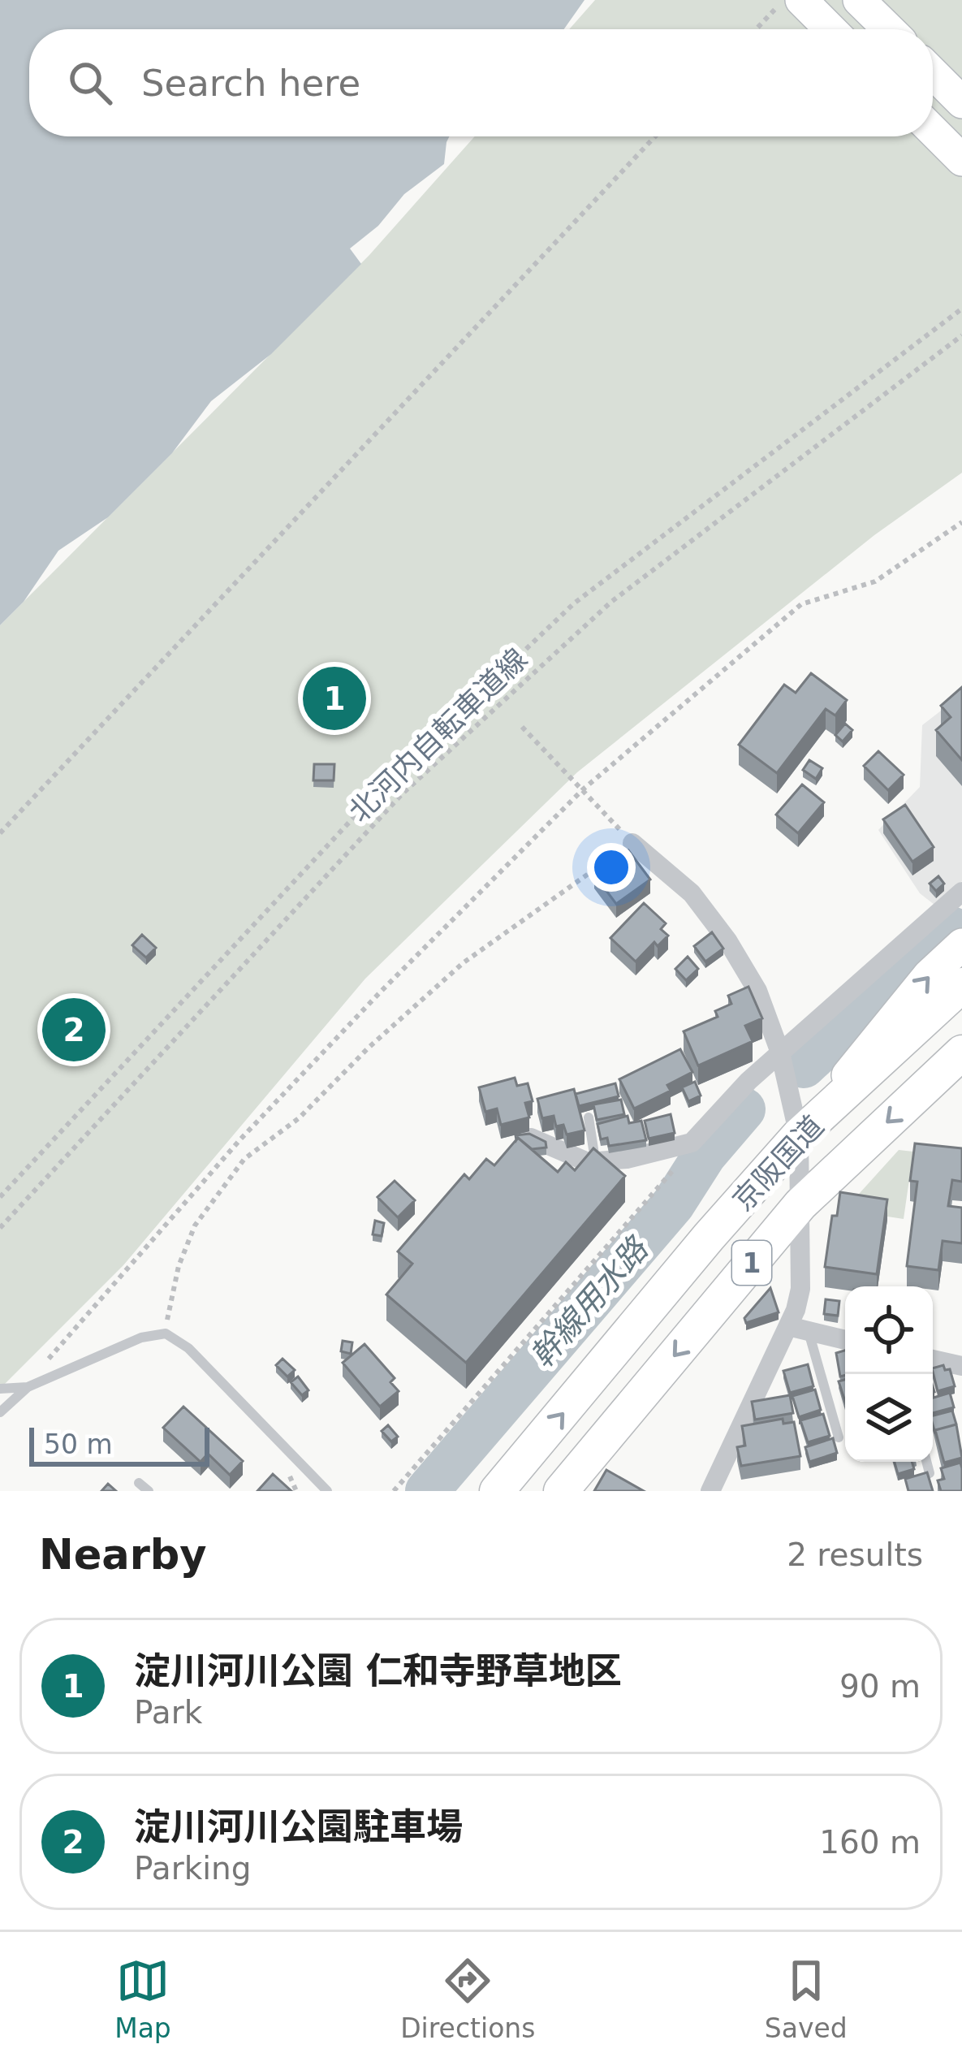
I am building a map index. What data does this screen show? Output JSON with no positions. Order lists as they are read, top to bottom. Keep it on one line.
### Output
{"streets":{"highway":["京阪国道","1"],"path":["北河内自転車道線"]},"water":["幹線用水路"],"scale_bar":"50 m","page":{"search":"Search here","pins":["1","2"],"scale":"50 m","heading":["Nearby","2 results"],"list":[{"mark":"1","name":"淀川河川公園 仁和寺野草地区","note":"Park","value":"90 m"},{"mark":"2","name":"淀川河川公園駐車場","note":"Parking","value":"160 m"}],"nav":["Map","Directions","Saved"]}}
